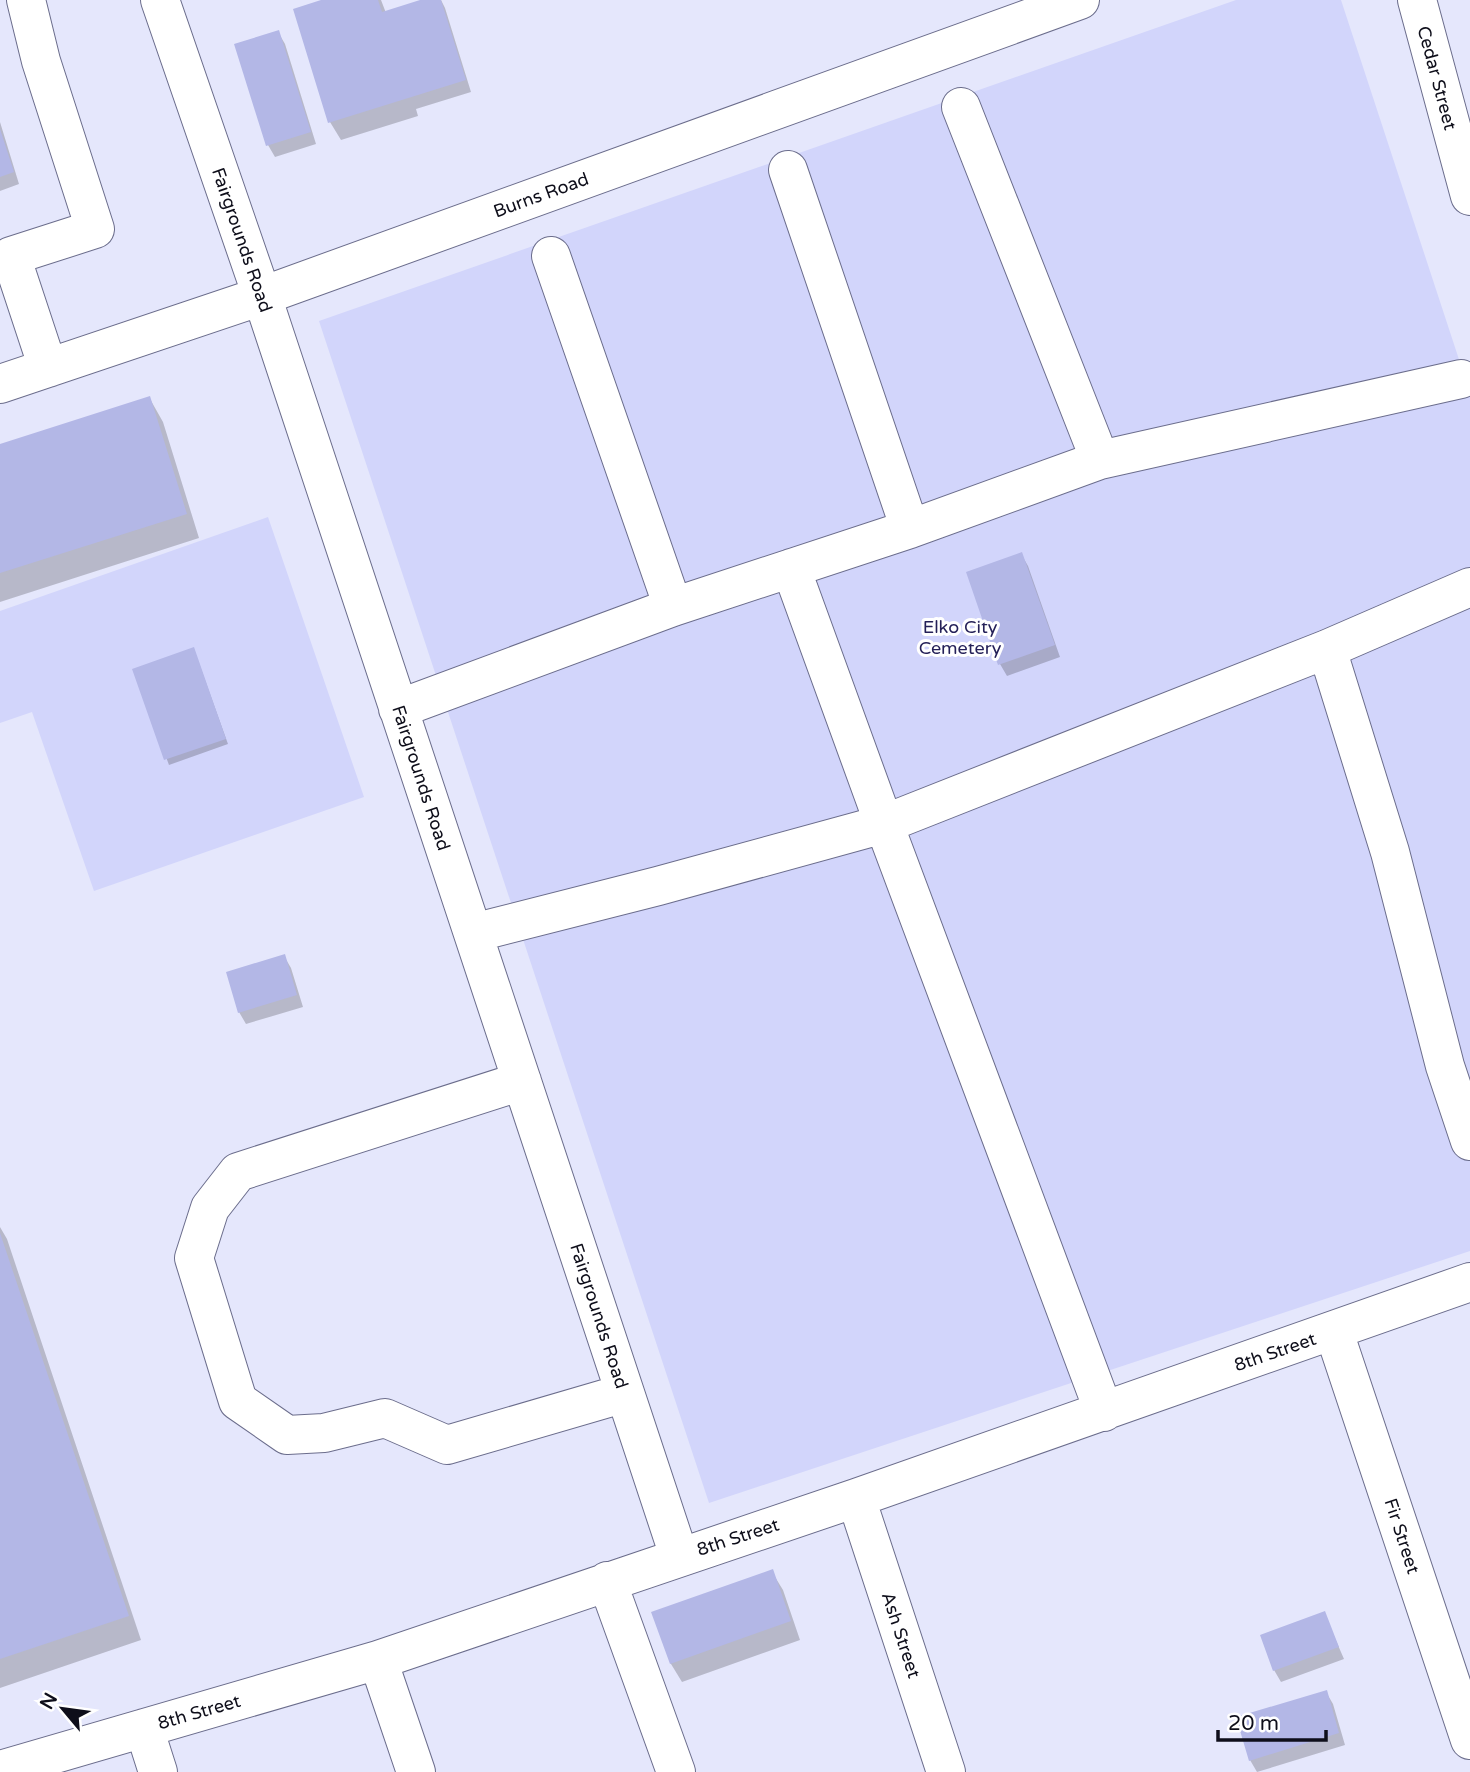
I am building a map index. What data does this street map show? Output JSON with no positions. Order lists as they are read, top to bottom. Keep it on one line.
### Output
{"streets":{"street":["Cedar Street","Burns Road","Fairgrounds Road","8th Street","Fir Street","Ash Street"]},"crossings":[["Burns Road","Fairgrounds Road"],["Fairgrounds Road","8th Street"],["8th Street","Fir Street"],["8th Street","Ash Street"]],"parks":["Elko City Cemetery"],"scale_bar":"20 m","north":"top left"}
